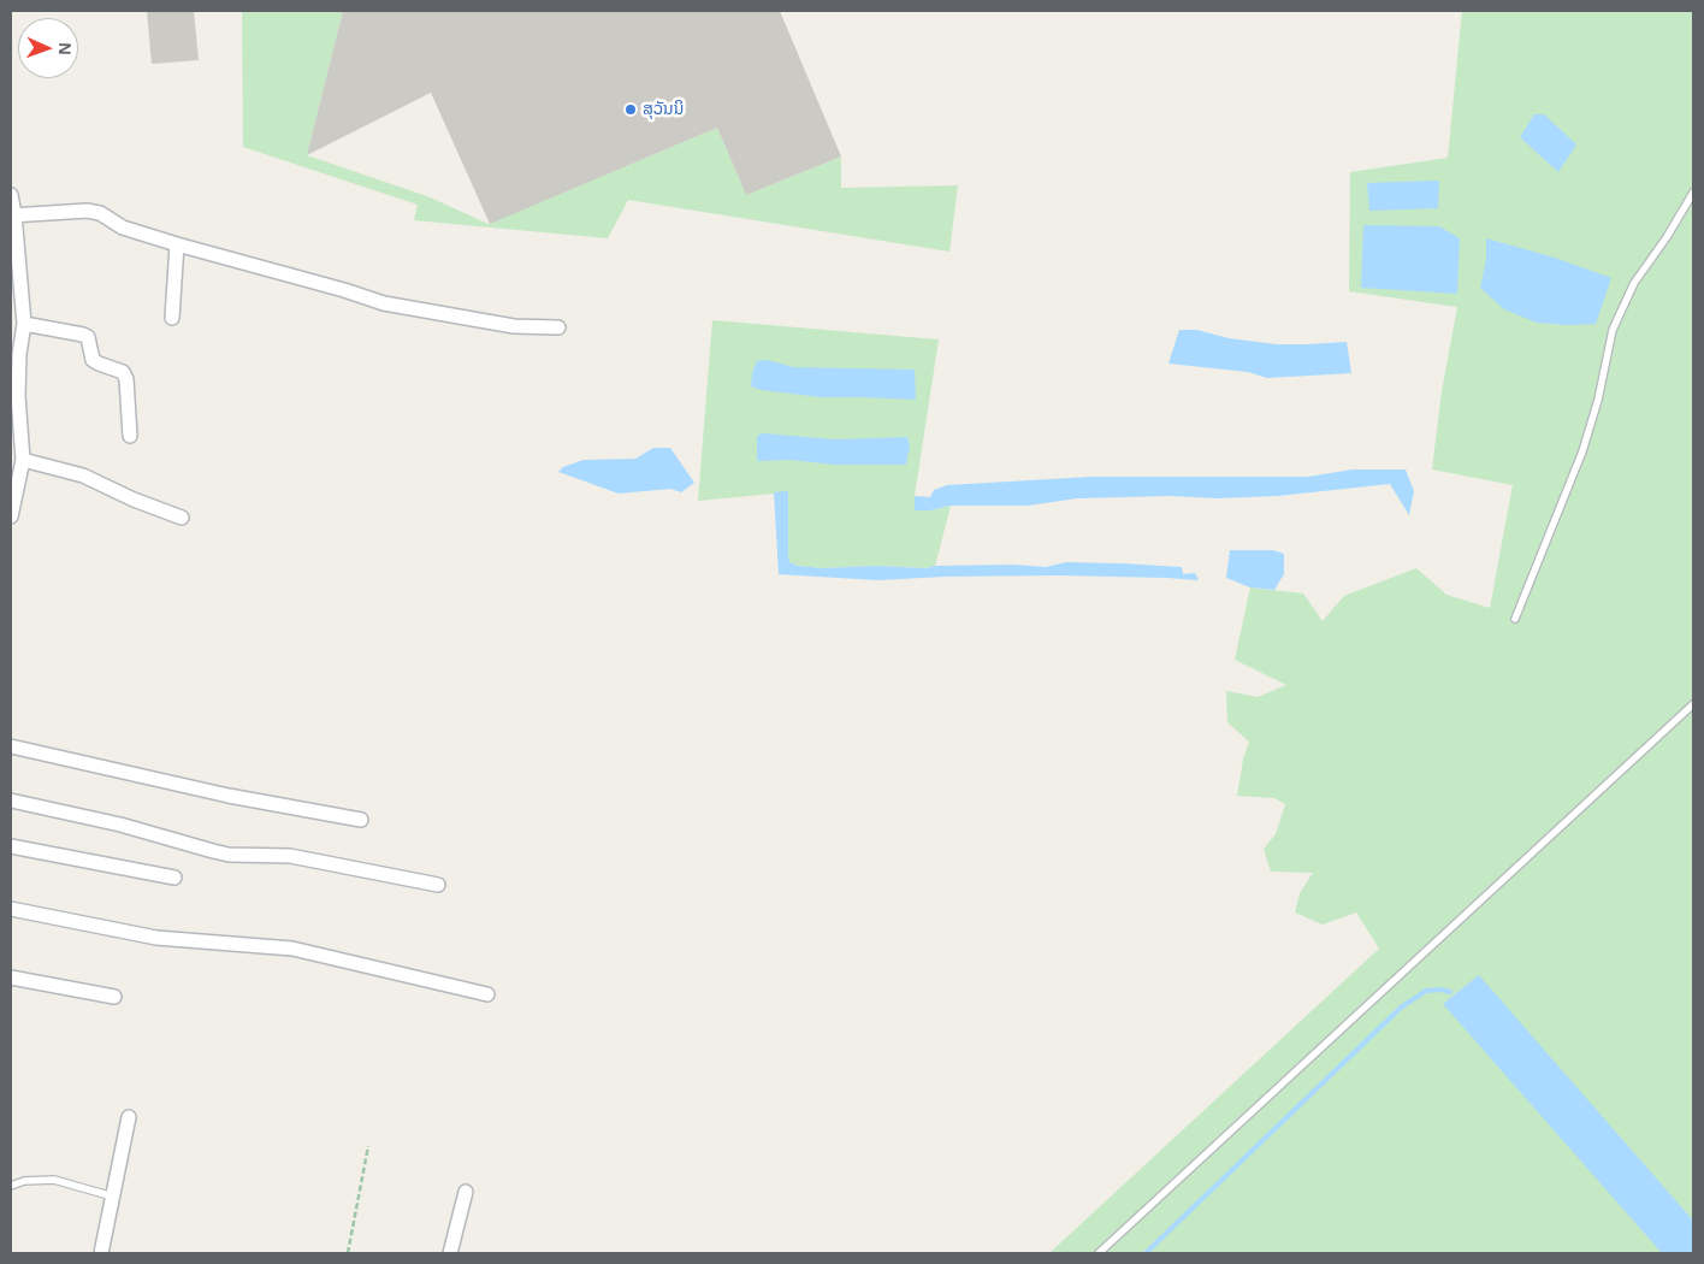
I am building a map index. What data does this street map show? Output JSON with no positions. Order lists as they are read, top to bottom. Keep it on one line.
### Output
{"places":["ສຸວັນນິ"],"north":"right"}
